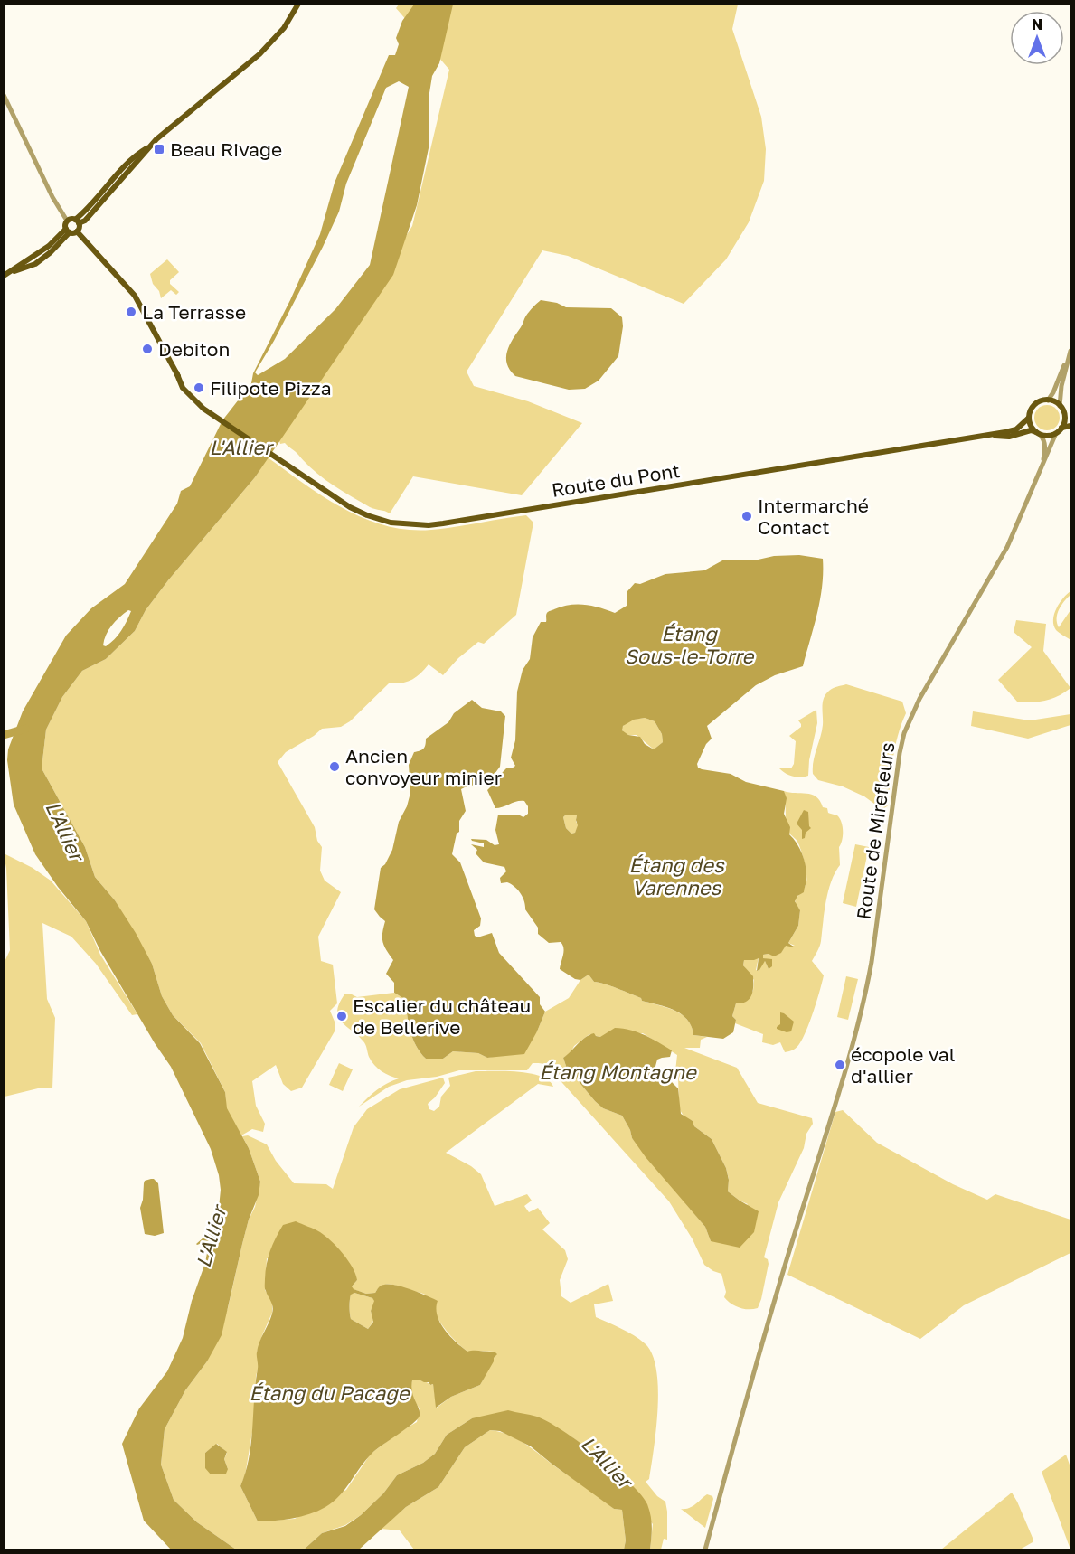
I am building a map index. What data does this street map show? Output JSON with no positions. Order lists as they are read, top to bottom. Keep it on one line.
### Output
{"streets":{"main road":["Route du Pont"],"street":["Route de Mirefleurs"]},"crossings":[["Route du Pont","Route de Mirefleurs"]],"water":["L'Allier","Étang Sous-le-Torre","Étang des Varennes","Étang Montagne","Étang du Pacage"],"places":{"transit":["Beau Rivage"],"other":["La Terrasse","Debiton","Filipote Pizza","Intermarché Contact","Ancien convoyeur minier","Escalier du château de Bellerive","écopole val d'allier"]},"north":"top"}
